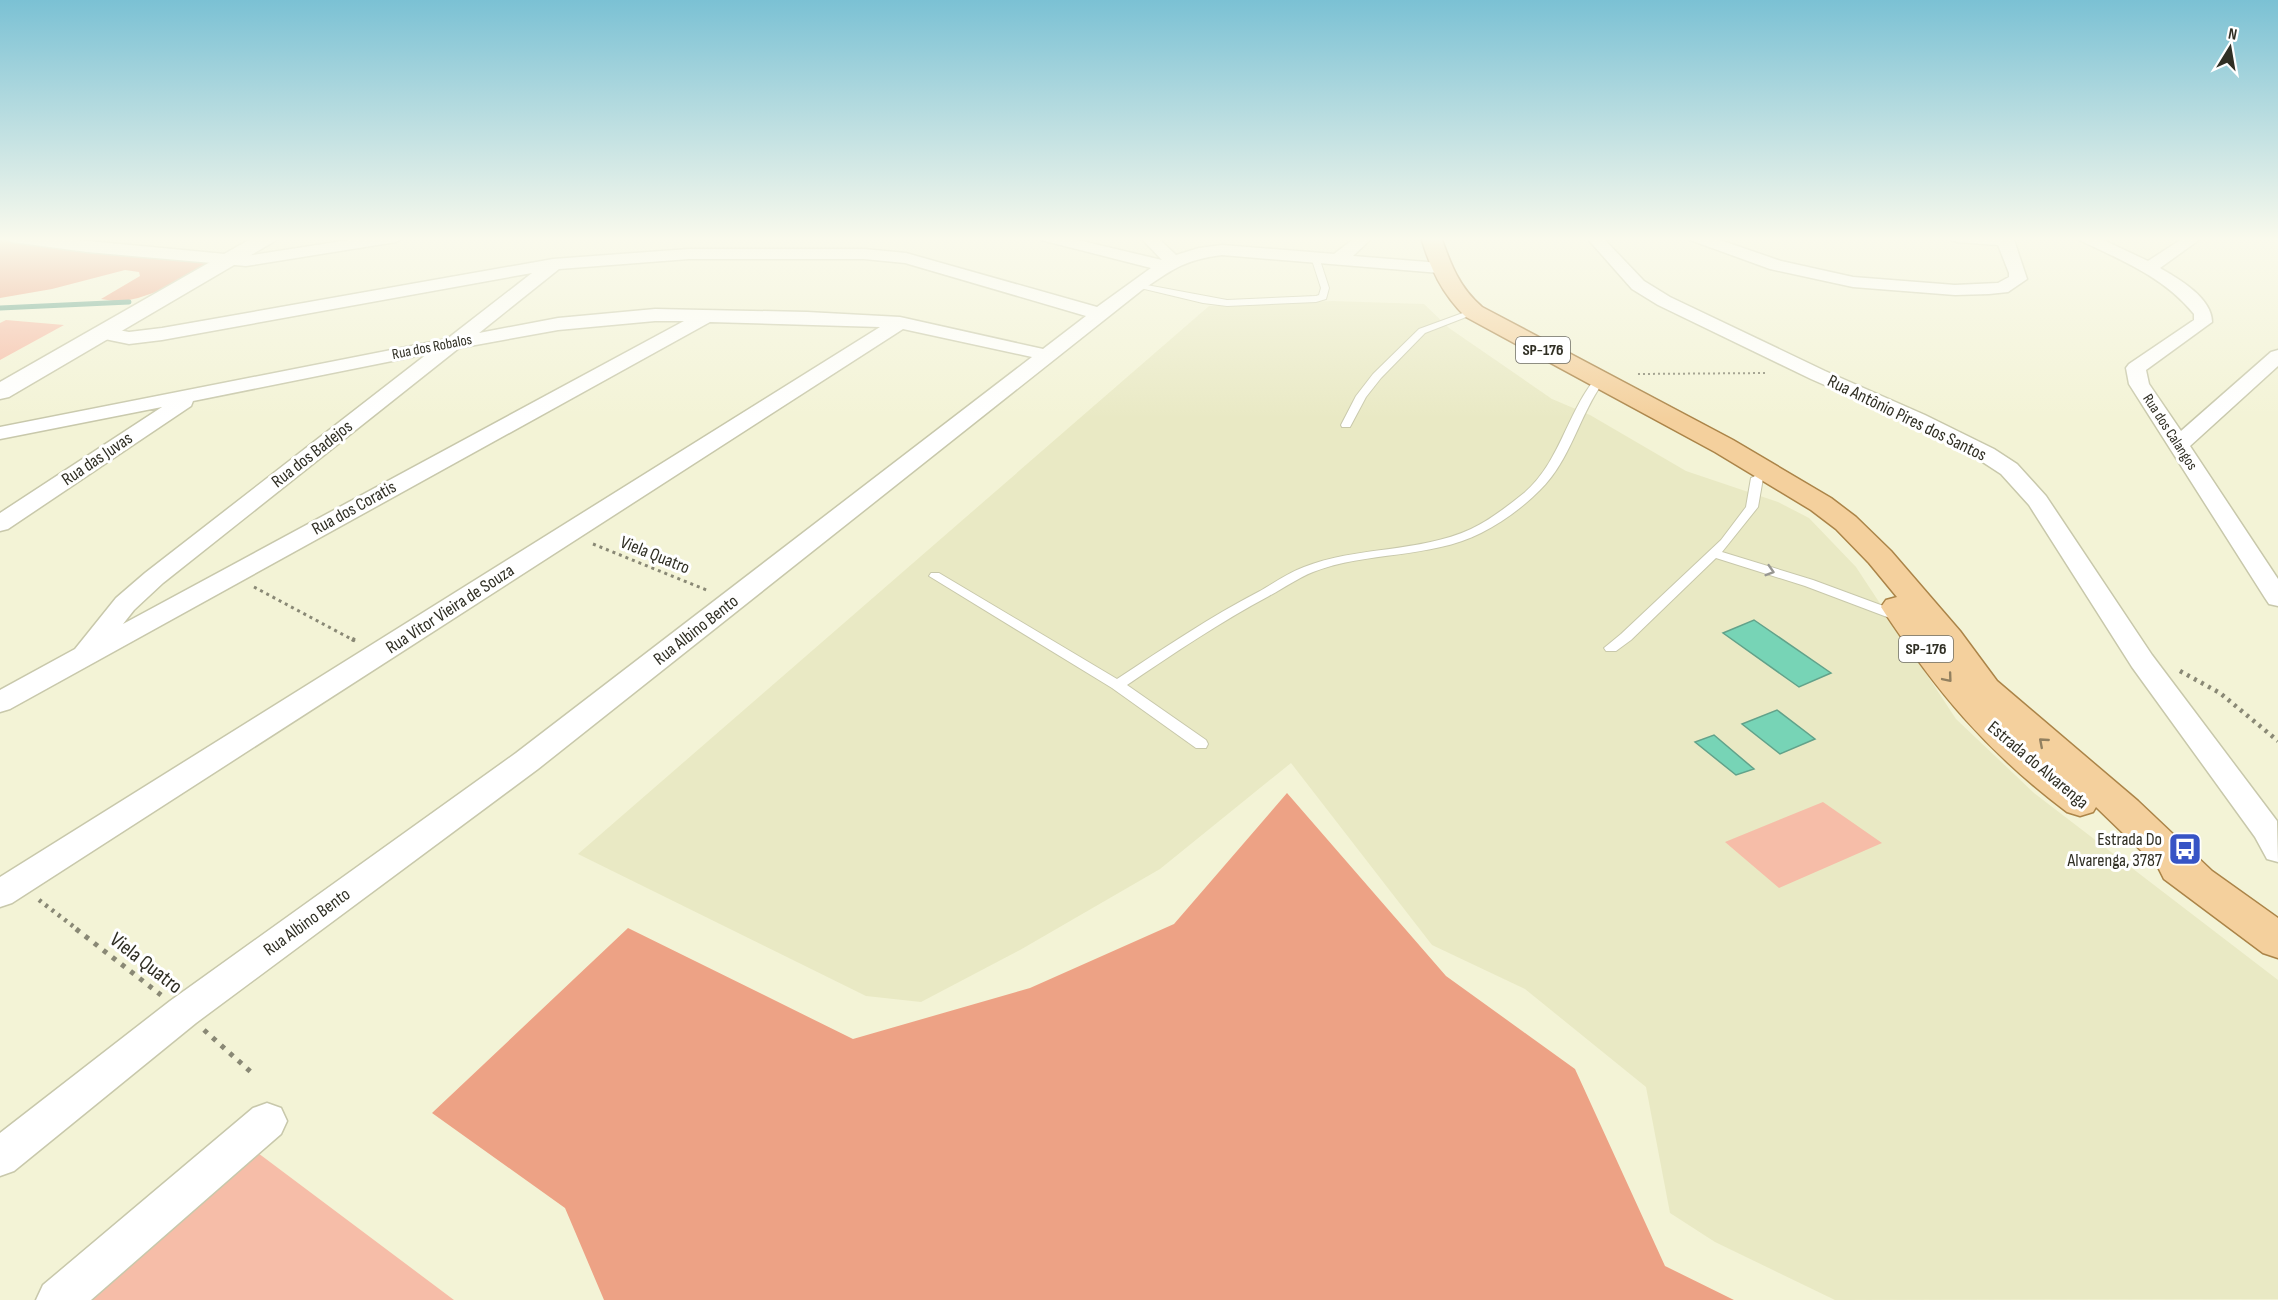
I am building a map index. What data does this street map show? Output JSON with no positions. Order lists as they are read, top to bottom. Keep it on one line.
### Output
{"streets":{"main road":["SP-176","Estrada do Alvarenga"],"street":["Rua dos Robalos","Rua Antônio Pires dos Santos","Rua dos Calangos","Rua dos Badejos","Rua das Juvas","Rua dos Coratis","Rua Vitor Vieira de Souza","Rua Albino Bento"],"path":["Viela Quatro"]},"crossings":[["Rua dos Robalos","Rua dos Badejos"],["Rua dos Robalos","Rua das Juvas"],["Rua dos Robalos","Rua dos Coratis"],["Rua dos Robalos","Rua Vitor Vieira de Souza"],["Rua dos Robalos","Rua Albino Bento"],["Rua dos Badejos","Rua dos Coratis"],["Viela Quatro","Rua Vitor Vieira de Souza"],["Viela Quatro","Rua Albino Bento"]],"places":{"bus stop":["Estrada Do Alvarenga, 3787"]},"north":"top"}
